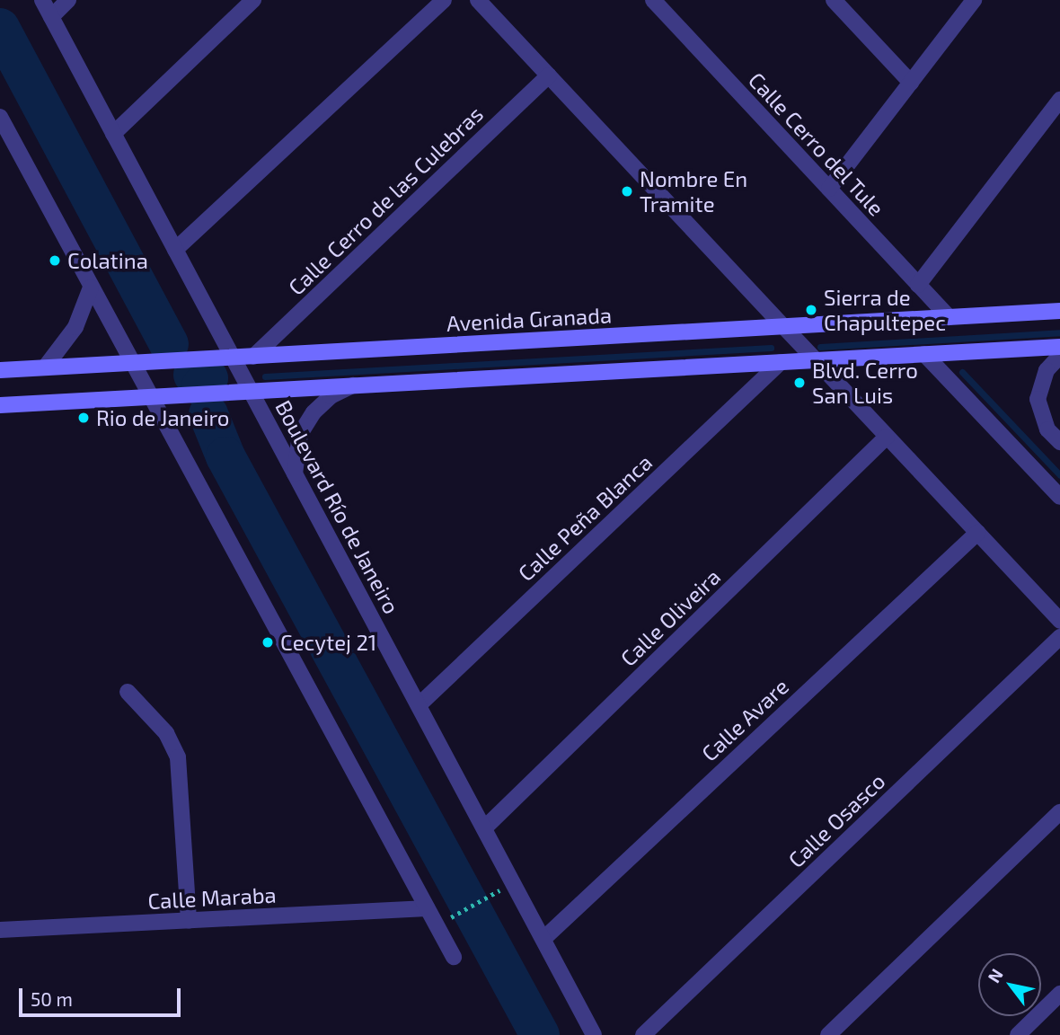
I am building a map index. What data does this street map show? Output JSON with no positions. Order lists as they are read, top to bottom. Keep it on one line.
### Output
{"streets":{"main road":["Avenida Granada"],"street":["Calle Cerro del Tule","Calle Cerro de las Culebras","Boulevard Río de Janeiro","Calle Peña Blanca","Calle Oliveira","Calle Avare","Calle Osasco","Calle Maraba"]},"crossings":[["Calle Cerro del Tule","Avenida Granada"],["Calle Cerro de las Culebras","Avenida Granada"],["Avenida Granada","Boulevard Río de Janeiro"],["Boulevard Río de Janeiro","Calle Peña Blanca"],["Boulevard Río de Janeiro","Calle Oliveira"],["Boulevard Río de Janeiro","Calle Avare"]],"places":["Nombre En Tramite","Colatina","Sierra de Chapultepec","Blvd. Cerro San Luis","Rio de Janeiro","Cecytej 21"],"scale_bar":"50 m","north":"top left"}
